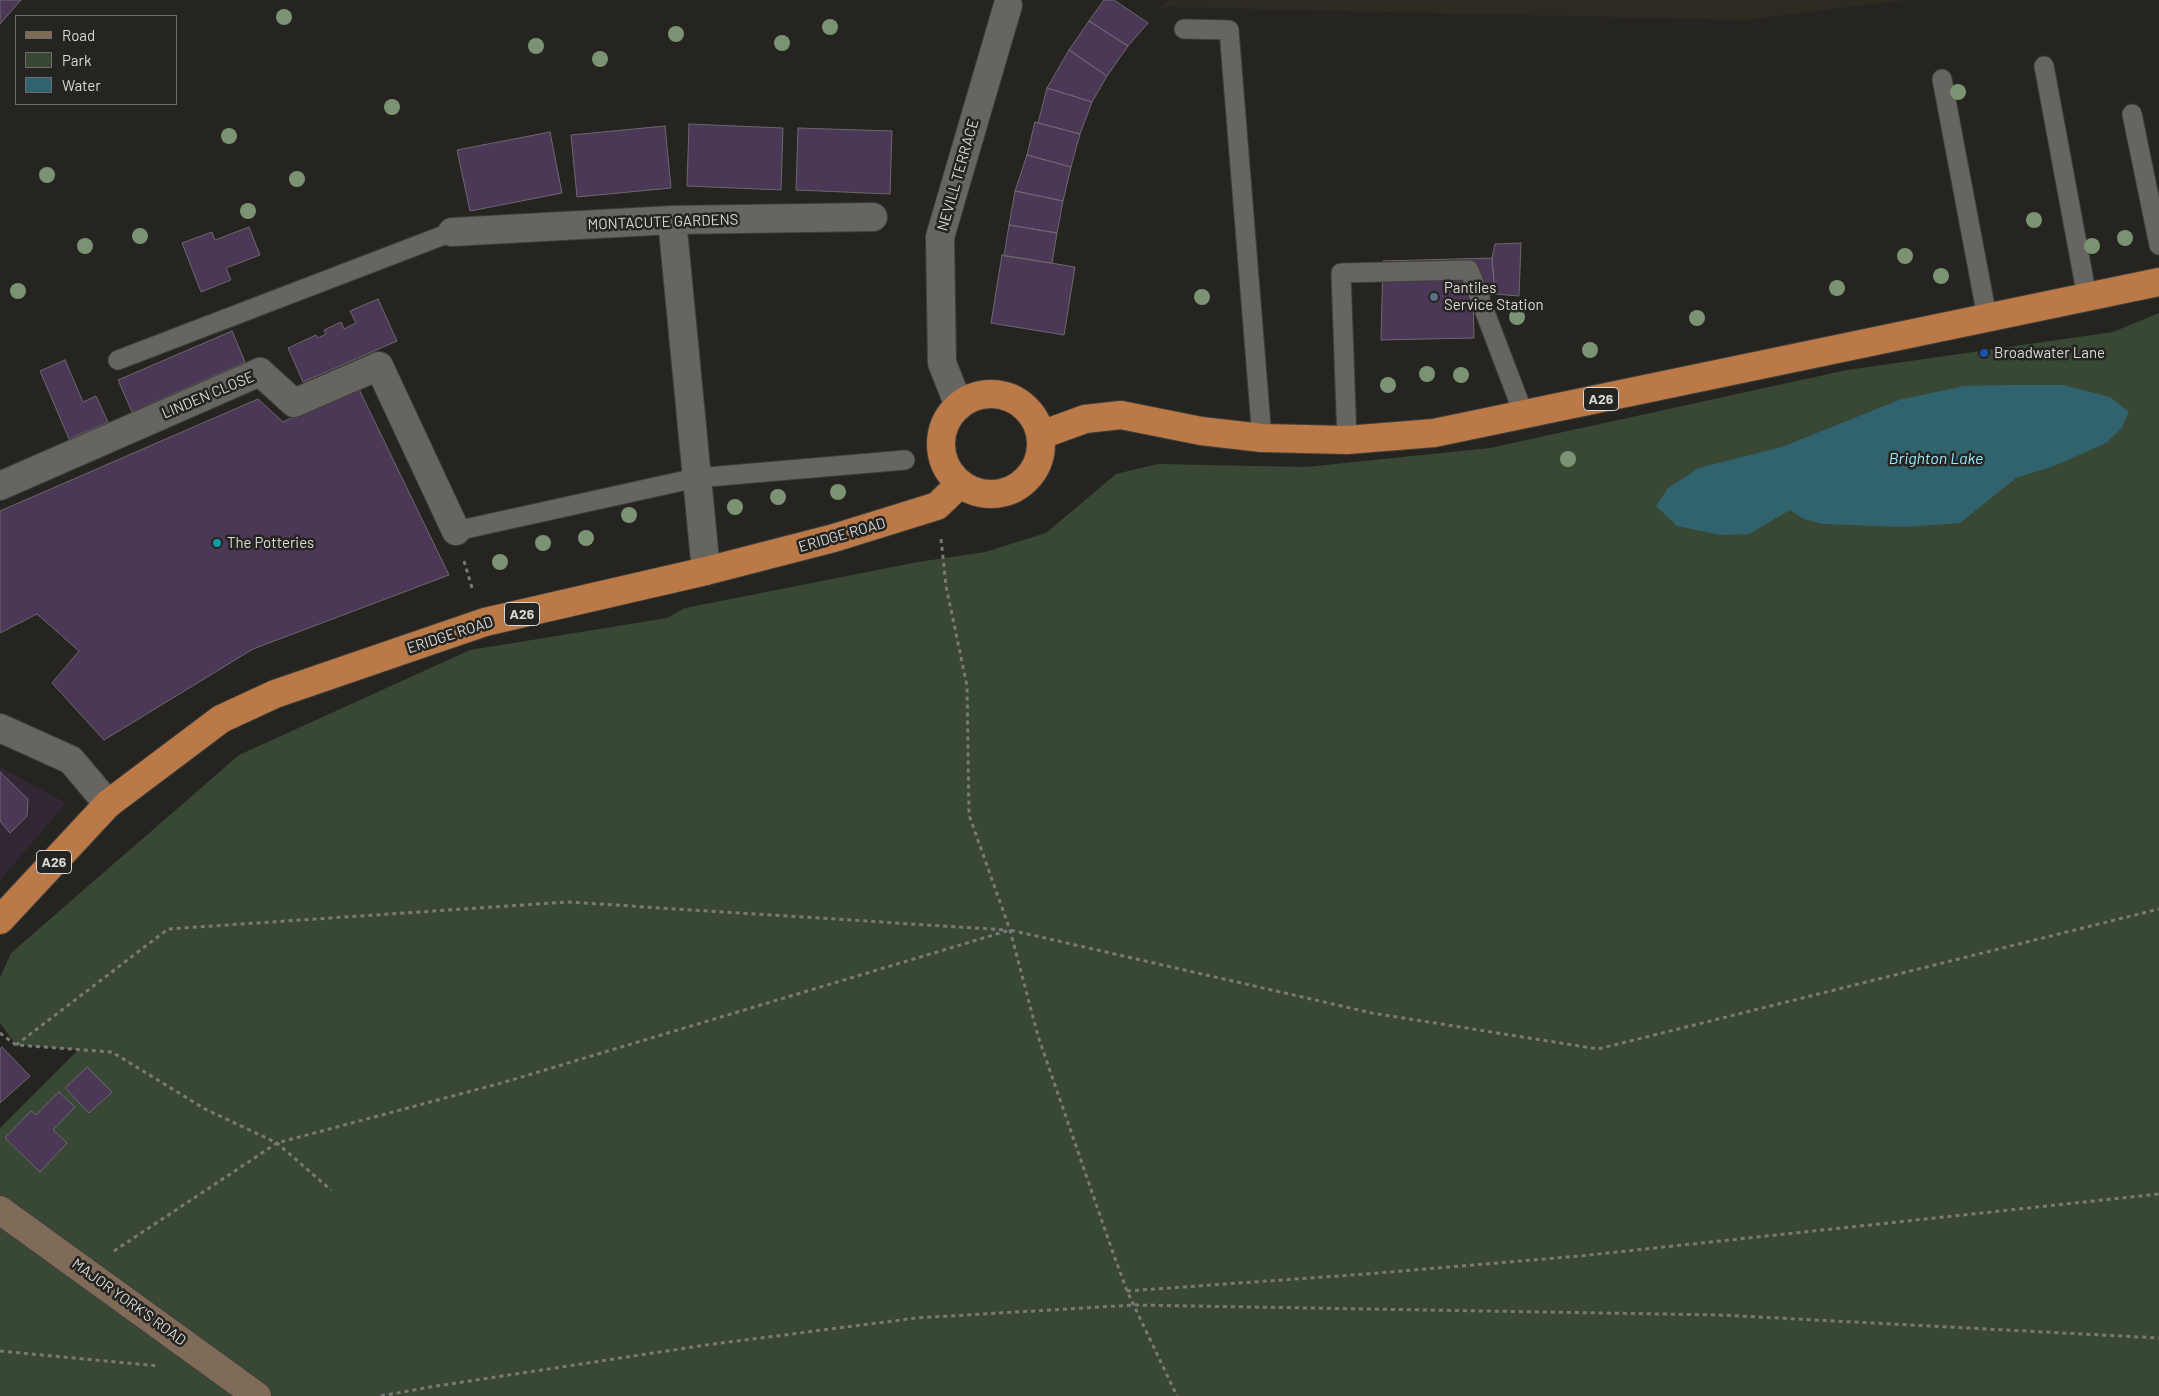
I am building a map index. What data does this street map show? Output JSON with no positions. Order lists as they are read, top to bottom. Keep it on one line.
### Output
{"streets":{"highway":["A26","ERIDGE ROAD"],"street":["NEVILL TERRACE","MONTACUTE GARDENS","LINDEN CLOSE","MAJOR YORK'S ROAD"]},"crossings":[["NEVILL TERRACE","A26"],["NEVILL TERRACE","ERIDGE ROAD"],["A26","ERIDGE ROAD"]],"water":["Brighton Lake"],"places":["Pantiles Service Station","Broadwater Lane","The Potteries"],"legend":["Road","Park","Water"]}
